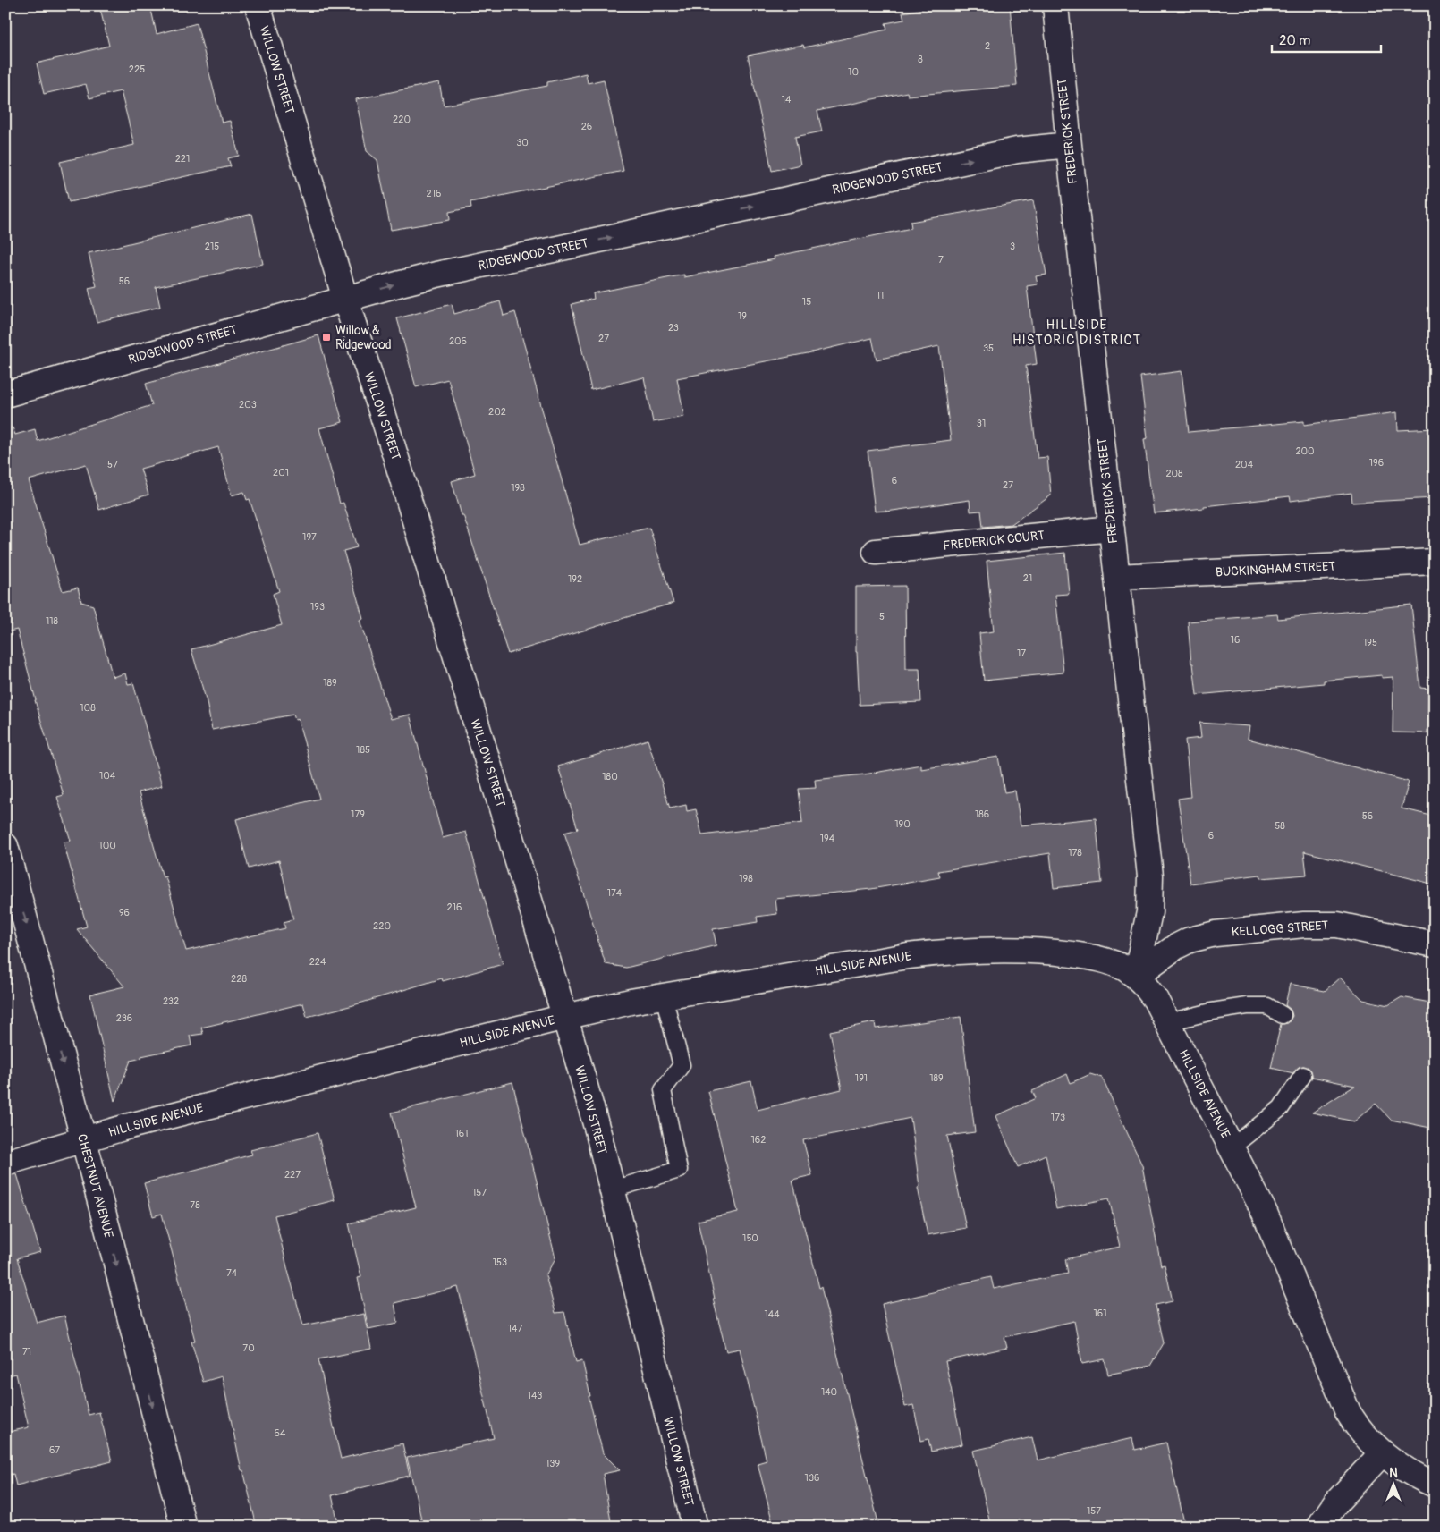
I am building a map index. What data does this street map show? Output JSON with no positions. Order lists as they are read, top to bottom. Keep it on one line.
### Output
{"streets":{"street":["WILLOW STREET","FREDERICK STREET","RIDGEWOOD STREET","FREDERICK COURT","BUCKINGHAM STREET","KELLOGG STREET","HILLSIDE AVENUE","CHESTNUT AVENUE"]},"crossings":[["WILLOW STREET","RIDGEWOOD STREET"],["WILLOW STREET","HILLSIDE AVENUE"],["FREDERICK STREET","RIDGEWOOD STREET"],["FREDERICK STREET","FREDERICK COURT"],["FREDERICK STREET","BUCKINGHAM STREET"],["FREDERICK STREET","KELLOGG STREET"],["FREDERICK STREET","HILLSIDE AVENUE"],["KELLOGG STREET","HILLSIDE AVENUE"],["HILLSIDE AVENUE","CHESTNUT AVENUE"]],"one_way":["RIDGEWOOD STREET","CHESTNUT AVENUE"],"districts":["HILLSIDE HISTORIC DISTRICT"],"places":{"transit":["Willow & Ridgewood"]},"house_numbers":["2","8","225","10","14","220","26","30","221","216","215","3","7","56","11","15","19","23","27","206","35","203","202","31","200","196","57","204","201","208","6","27","198","197","21","192","193","5","118","16","195","17","189","108","185","104","180","179","186","56","190","58","6","194","100","178","198","174","216","96","220","224","228","232","236","191","189","173","161","162","227","157","78","150","153","74","161","144","147","70","71","140","143","64","67","139","136","157"],"scale_bar":"20 m","north":"top"}
